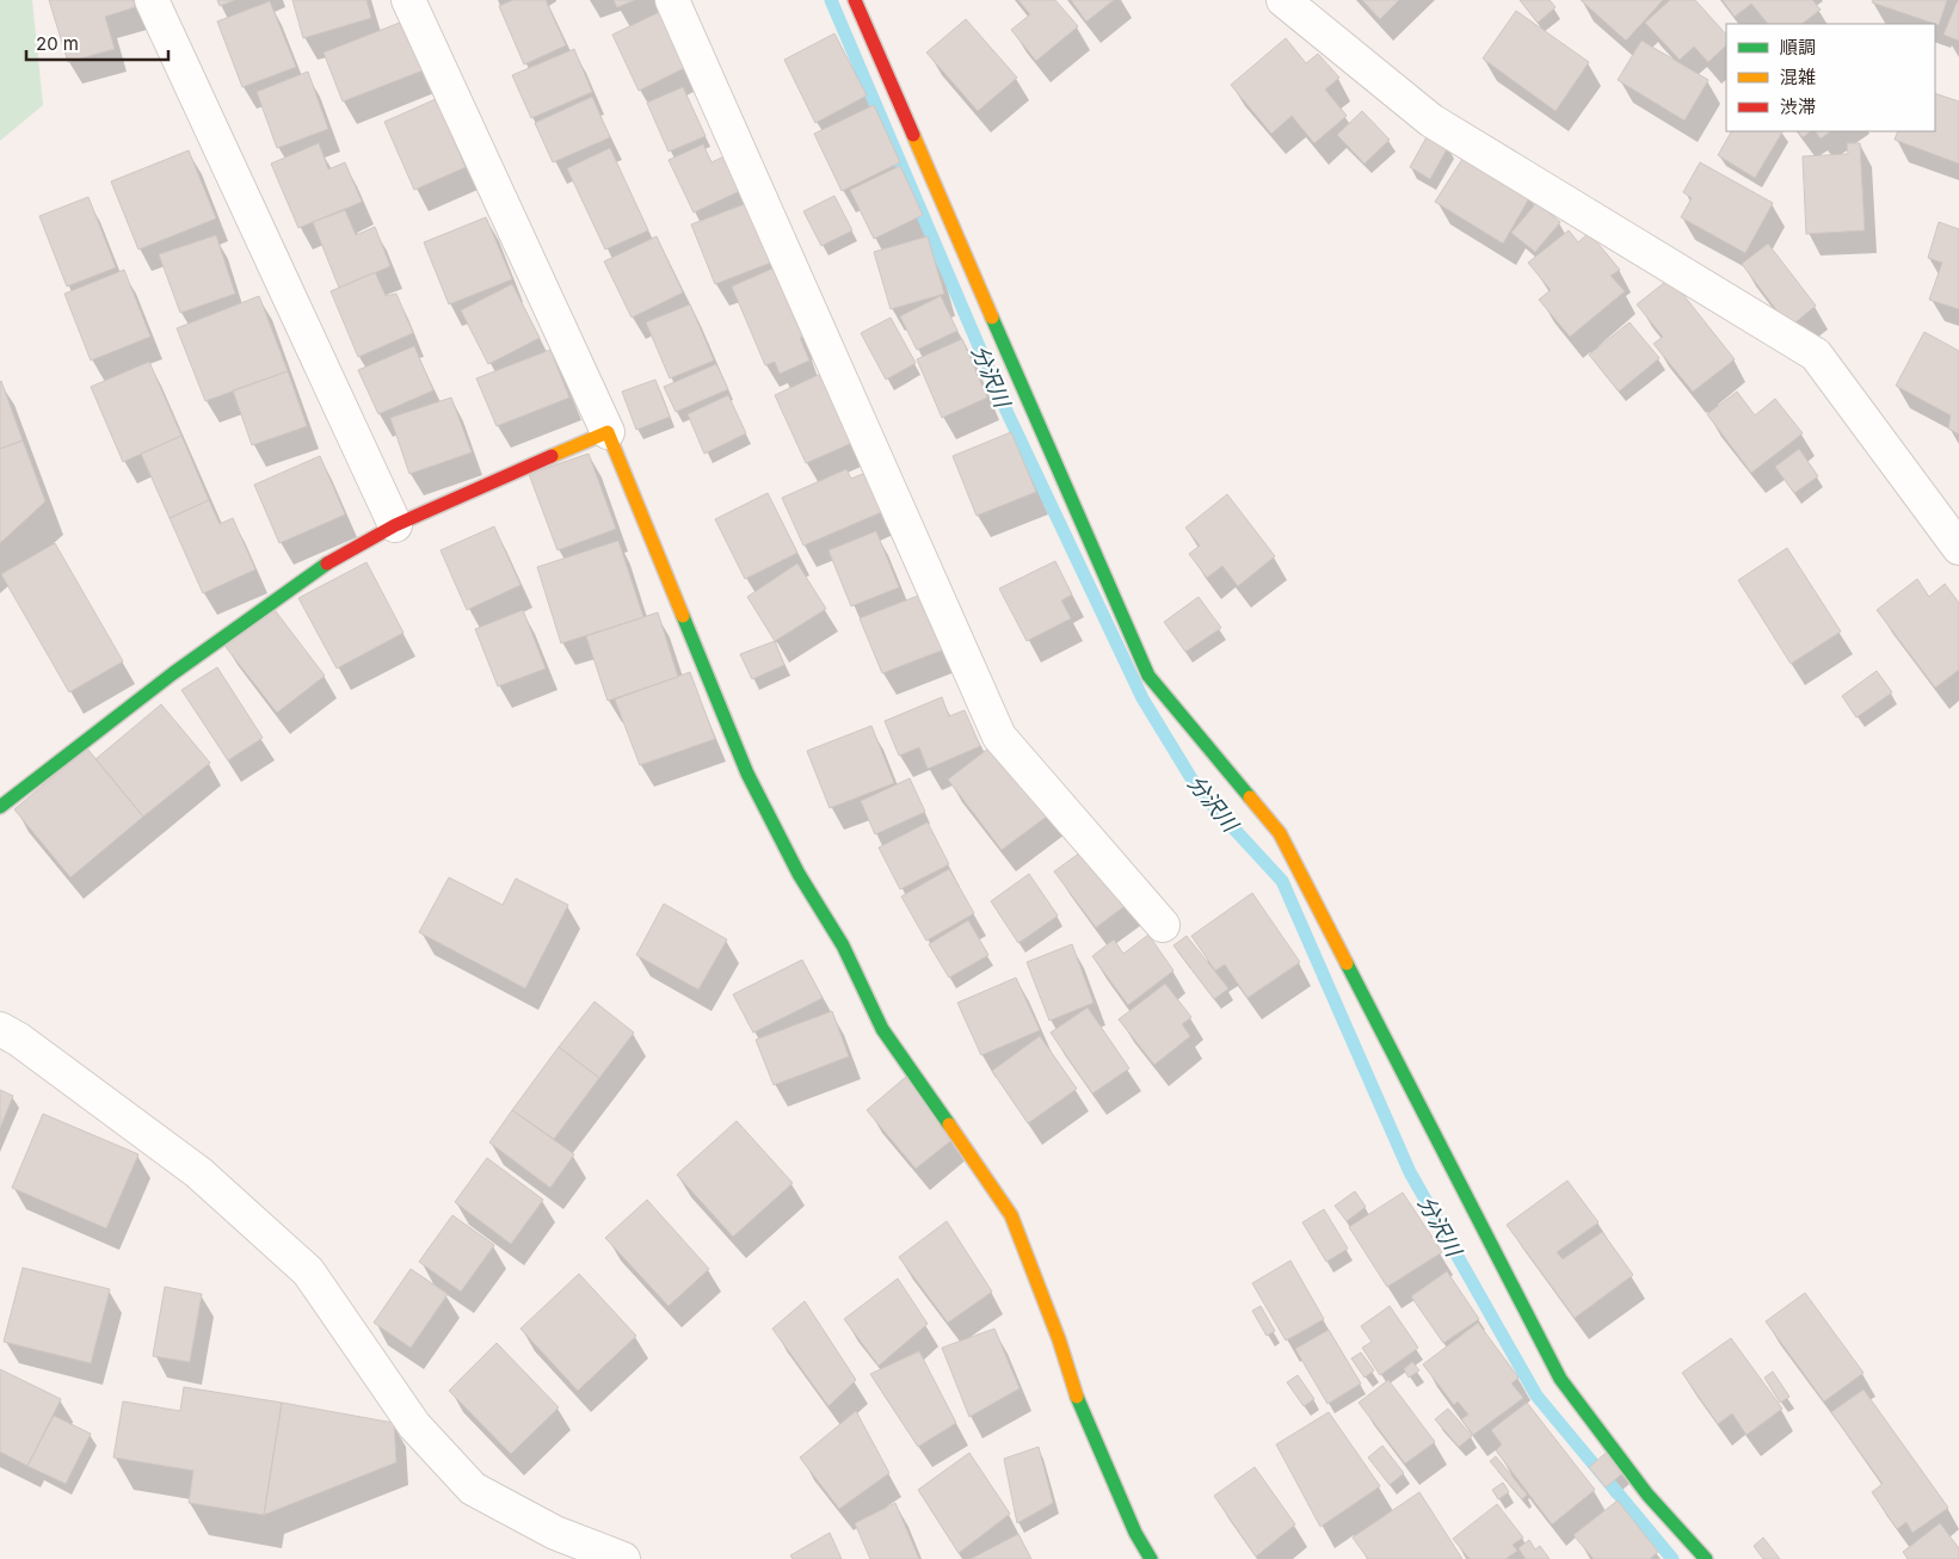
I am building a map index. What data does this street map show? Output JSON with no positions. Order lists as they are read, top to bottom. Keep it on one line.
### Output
{"water":["分沢川"],"legend":["順調","混雑","渋滞"],"scale_bar":"20 m"}
